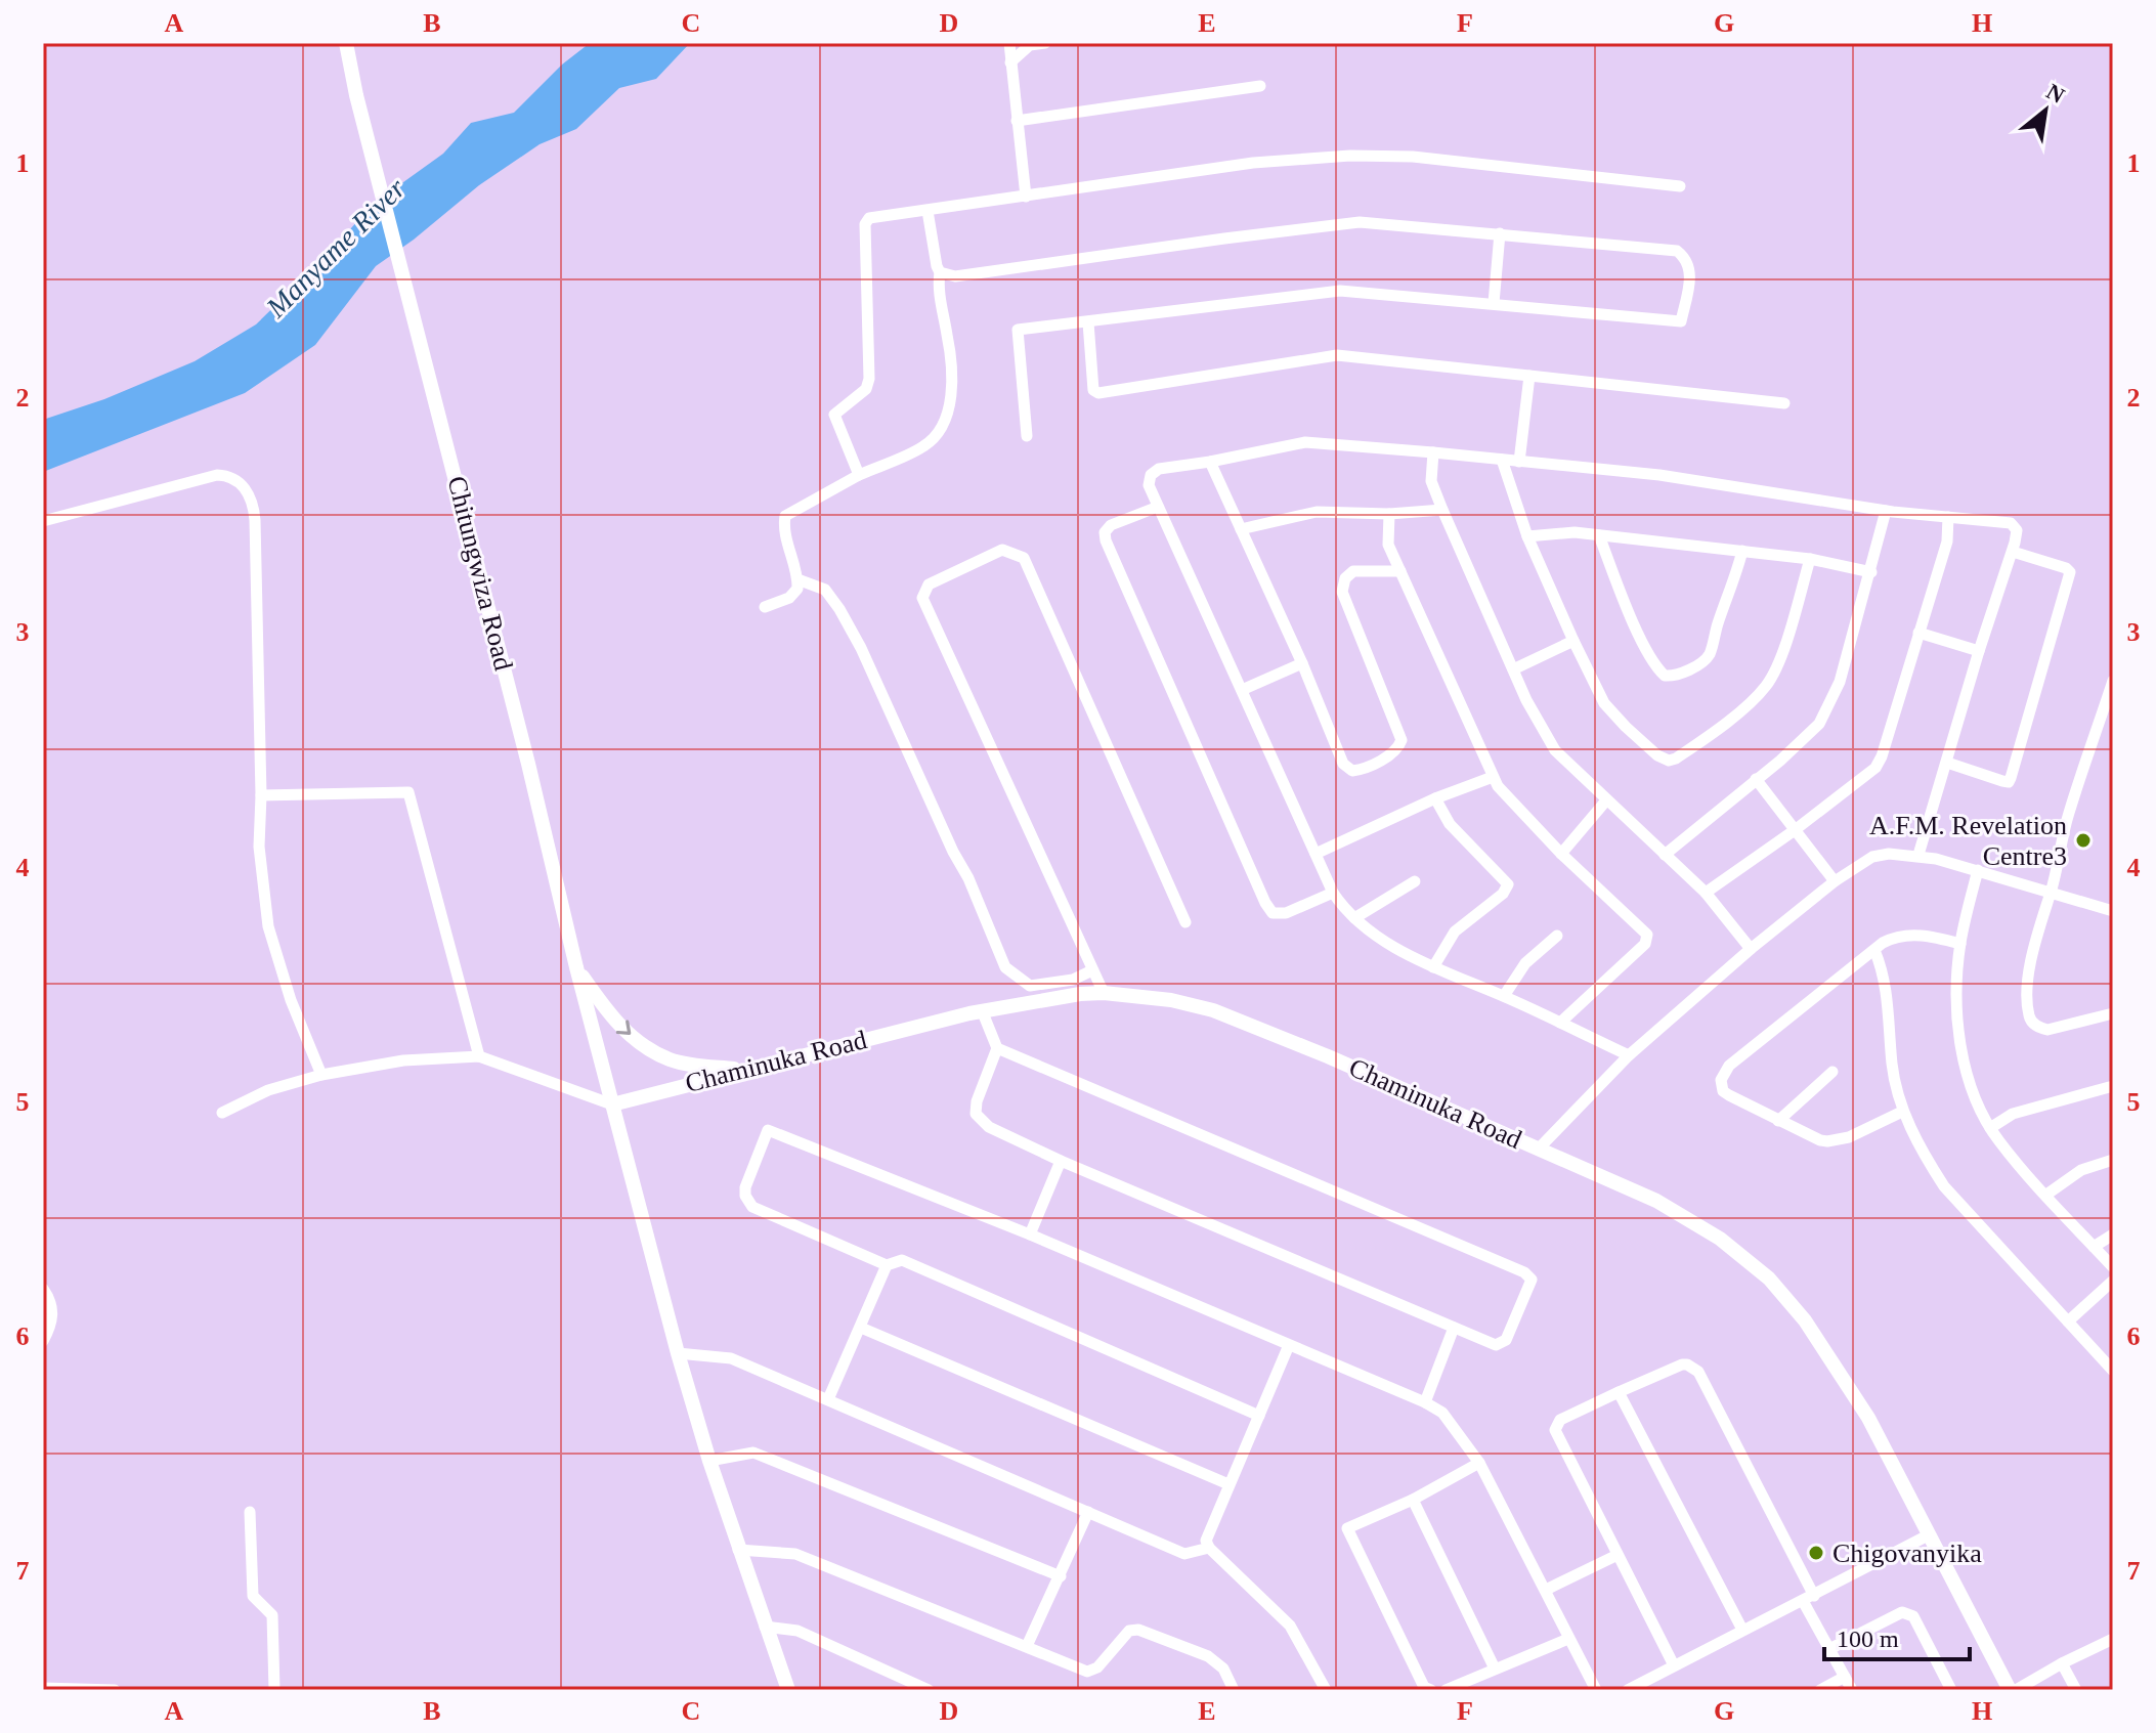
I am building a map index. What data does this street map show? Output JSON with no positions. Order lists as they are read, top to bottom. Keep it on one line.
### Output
{"streets":{"main road":["Chitungwiza Road","Chaminuka Road"]},"crossings":[["Chitungwiza Road","Chaminuka Road"]],"water":["Manyame River"],"places":["A.F.M. Revelation Centre3","Chigovanyika"],"scale_bar":"100 m","north":"top right","grid":{"columns":["A","B","C","D","E","F","G","H"],"rows":["1","2","3","4","5","6","7"]}}
